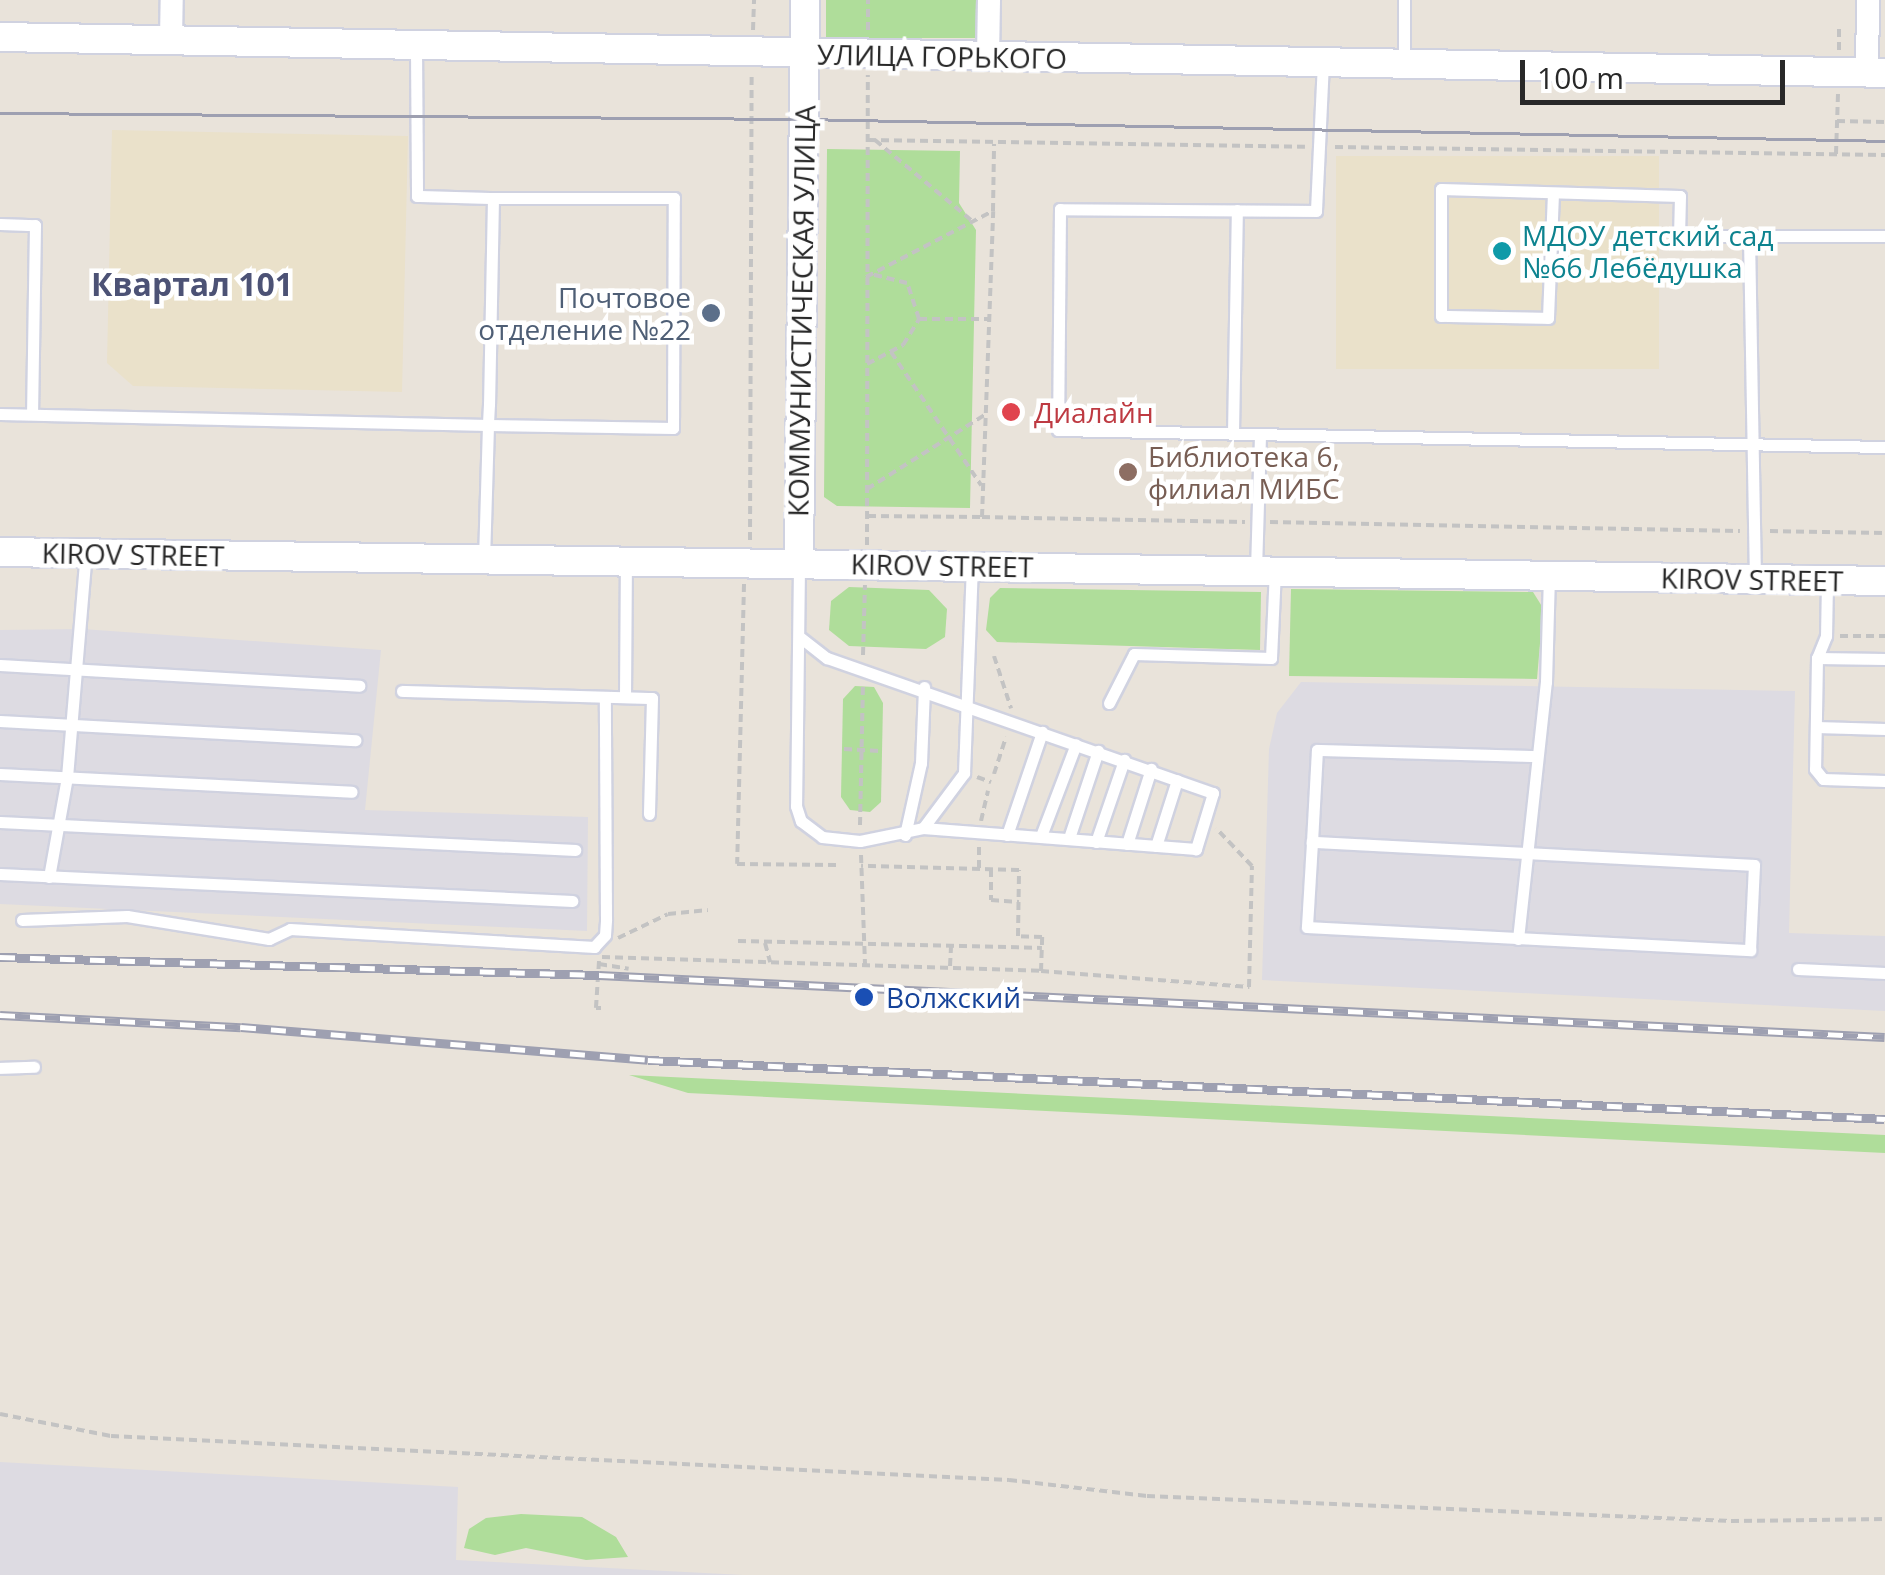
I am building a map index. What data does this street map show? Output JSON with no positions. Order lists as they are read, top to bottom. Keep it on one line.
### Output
{"streets":{"street":["УЛИЦА ГОРЬКОГО","КОММУНИСТИЧЕСКАЯ УЛИЦА","KIROV STREET"]},"crossings":[["УЛИЦА ГОРЬКОГО","КОММУНИСТИЧЕСКАЯ УЛИЦА"],["КОММУНИСТИЧЕСКАЯ УЛИЦА","KIROV STREET"]],"districts":["Квартал 101"],"places":["МДОУ детский сад №66 Лебёдушка","Почтовое отделение №22","Диалайн","Библиотека 6, филиал МИБС","Волжский"],"scale_bar":"100 m"}
